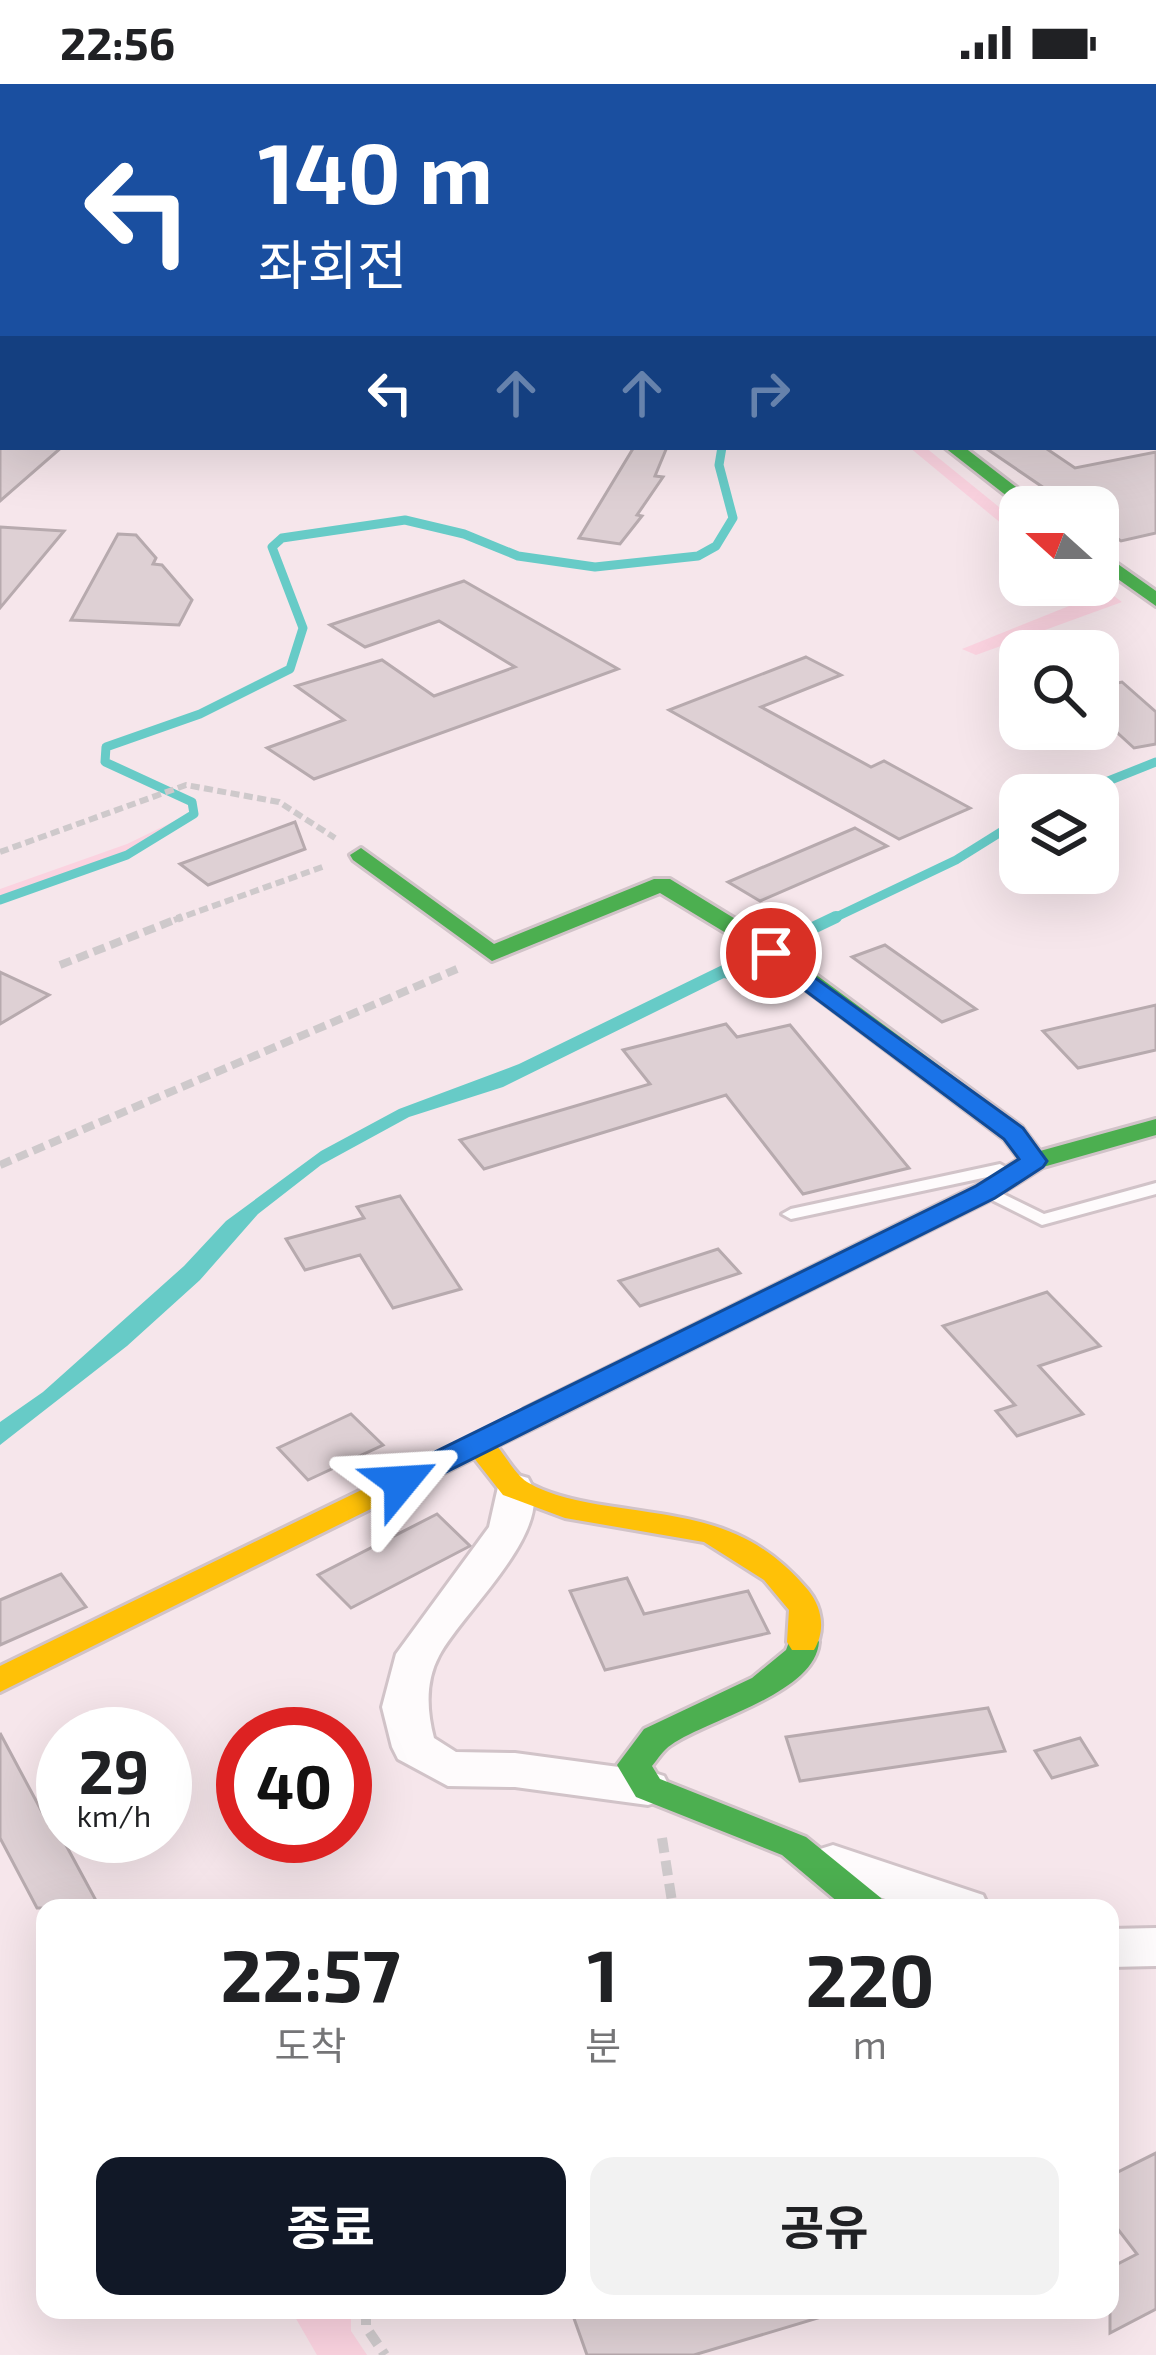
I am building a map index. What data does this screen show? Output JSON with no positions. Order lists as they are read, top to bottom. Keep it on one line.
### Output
{"north":"left","page":{"status":"22:56","turn":["140 m","좌회전"],"speed":"29 km/h","limit":"40","eta":["22:57","도착","1","분","220","m"],"buttons":["종료","공유"]}}
